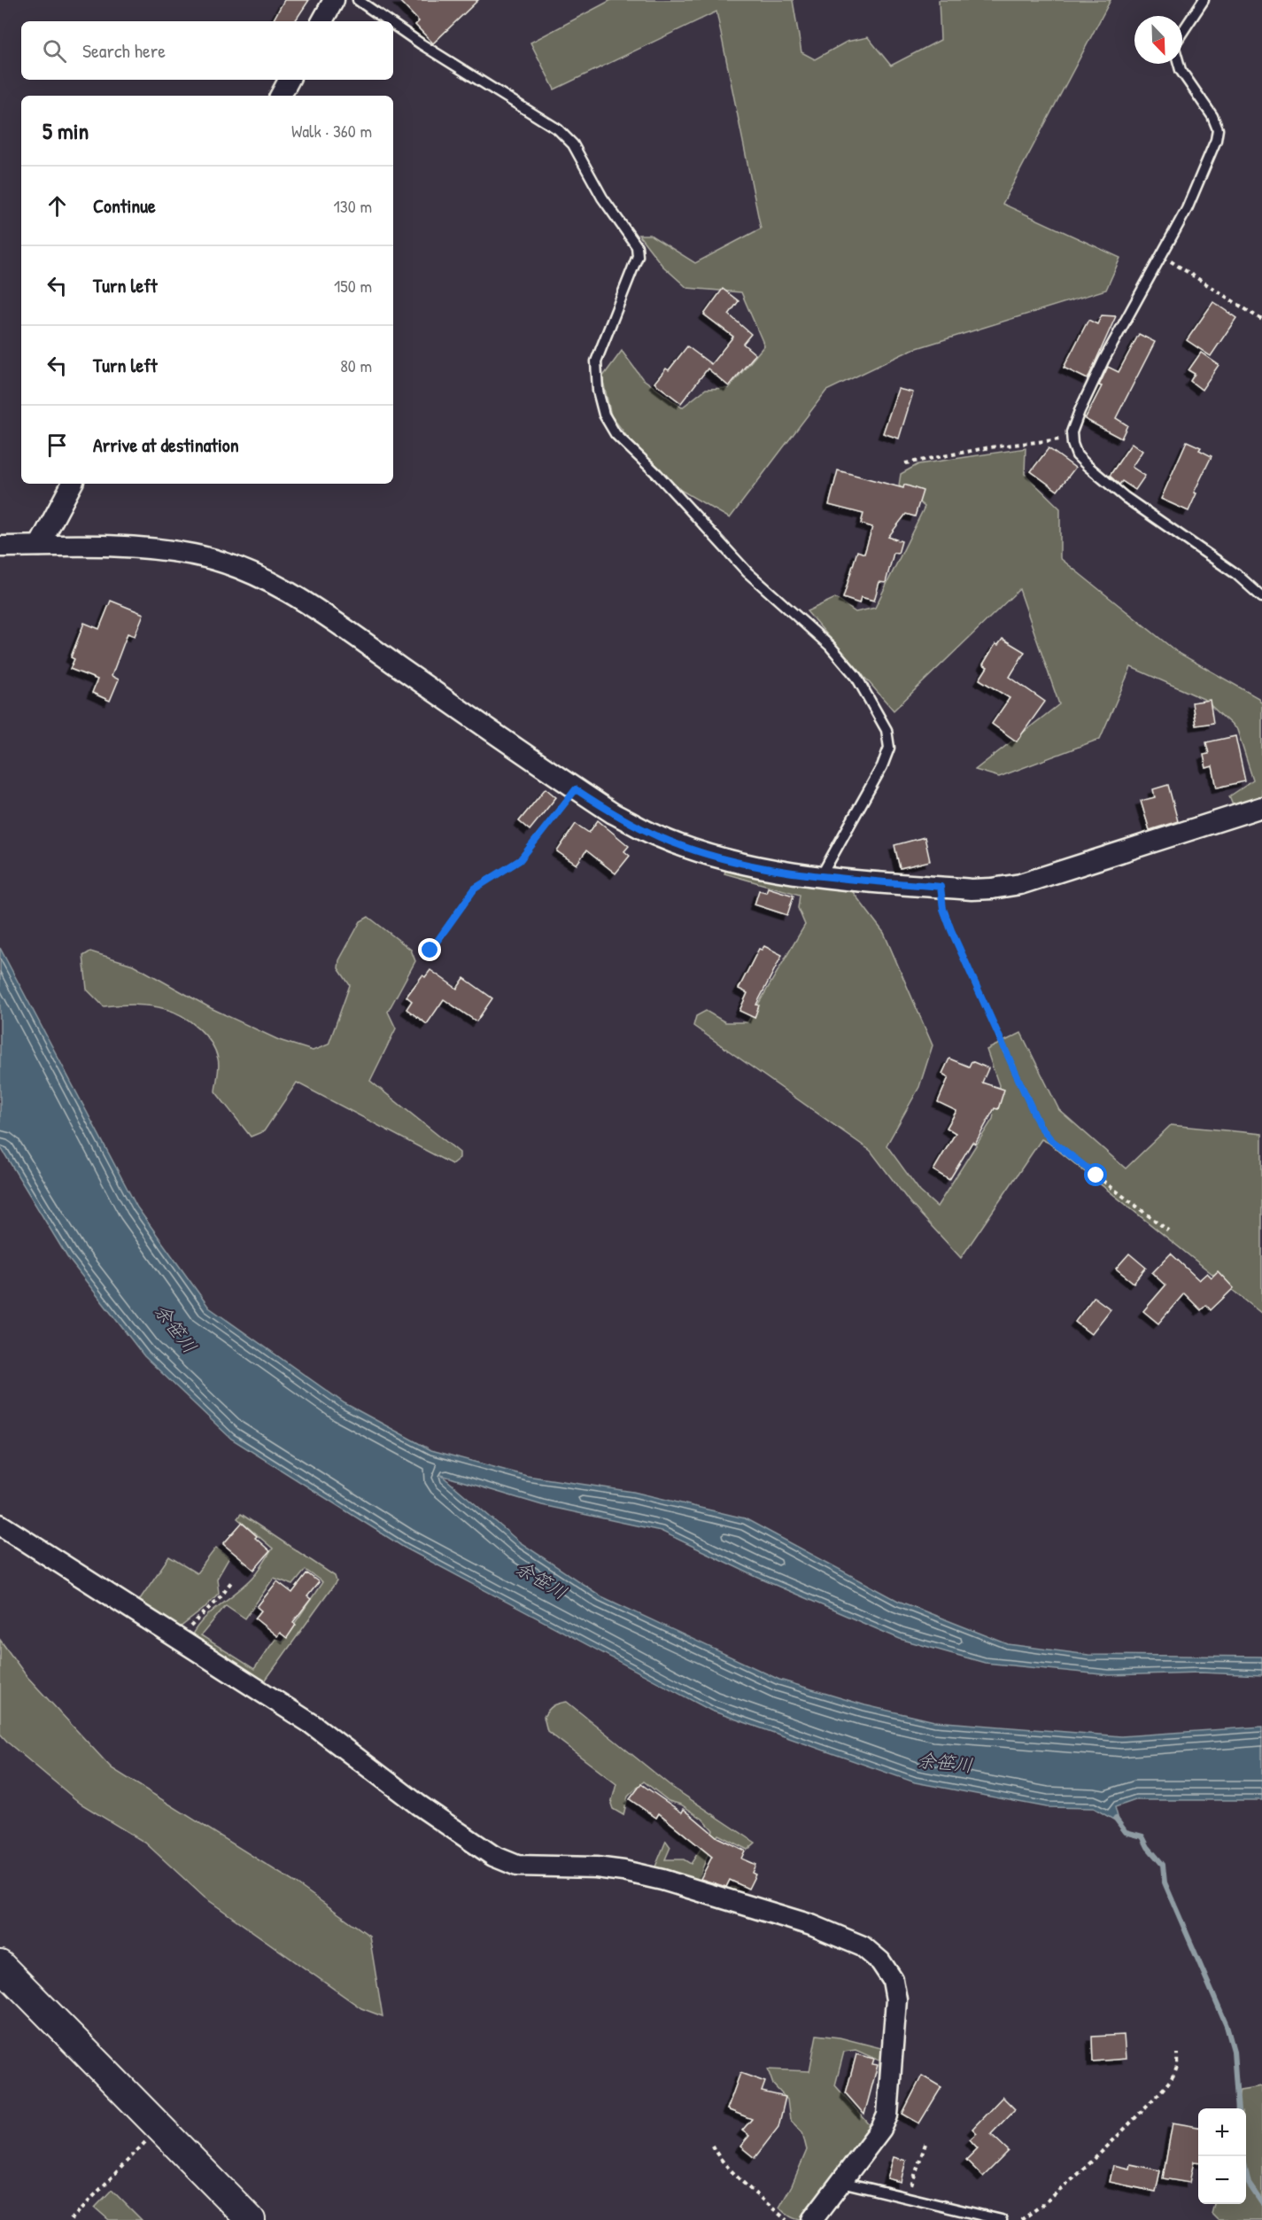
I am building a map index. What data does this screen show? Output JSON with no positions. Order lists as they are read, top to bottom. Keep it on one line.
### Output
{"water":["余笹川"],"north":"bottom right","page":{"search":"Search here","heading":["5 min","Walk · 360 m"],"list":[["Continue","130 m"],["Turn left","150 m"],["Turn left","80 m"],"Arrive at destination"],"map_buttons":["+","−"]}}
